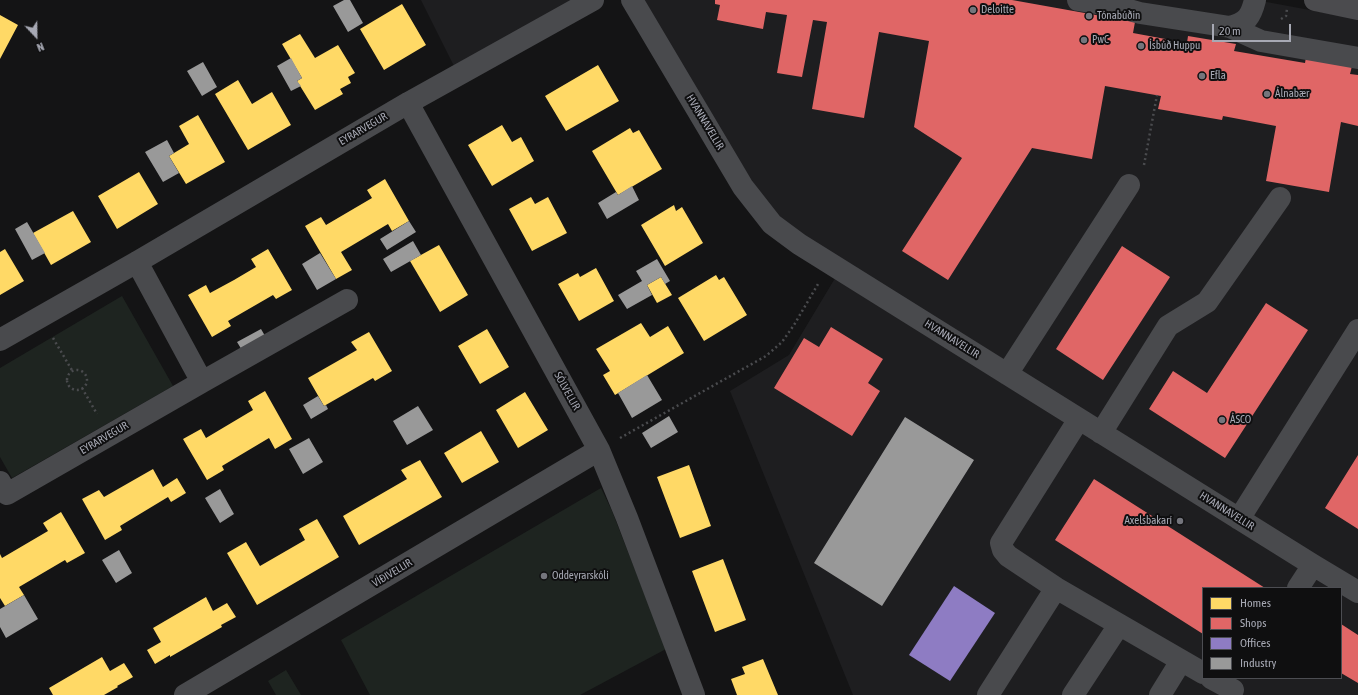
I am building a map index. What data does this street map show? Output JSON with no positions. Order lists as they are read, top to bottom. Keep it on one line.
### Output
{"streets":{"street":["HVANNAVELLIR","EYRARVEGUR","SÓLVELLIR","VÍÐIVELLIR"]},"crossings":[["EYRARVEGUR","SÓLVELLIR"],["SÓLVELLIR","VÍÐIVELLIR"]],"places":["Deloitte","Tónabúðin","PwC","Ísbúð Huppu","Efla","Álnabær","ÁSCO","Axelsbakarí","Oddeyrarskóli"],"legend":["Homes","Shops","Offices","Industry"],"scale_bar":"20 m","north":"bottom"}
